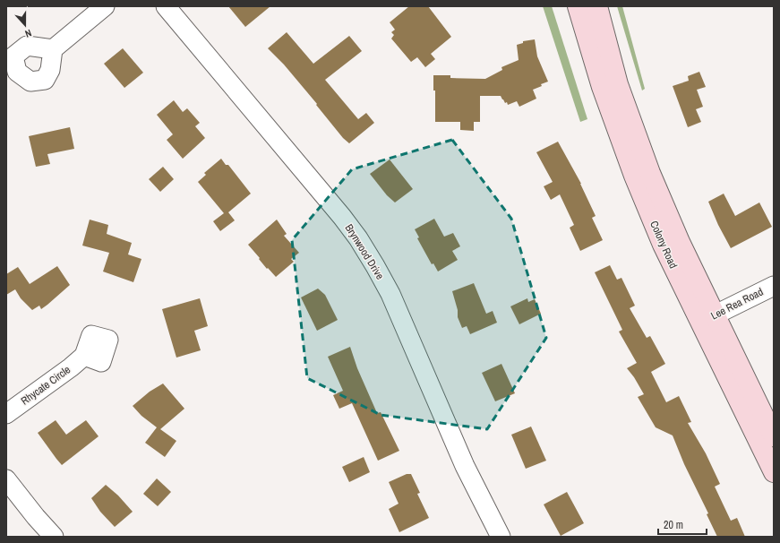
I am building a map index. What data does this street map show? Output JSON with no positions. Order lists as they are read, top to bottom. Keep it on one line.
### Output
{"streets":{"main road":["Colony Road"],"street":["Brynwood Drive","Lee Rea Road","Rhycate Circle"]},"crossings":[["Colony Road","Lee Rea Road"]],"scale_bar":"20 m","north":"bottom"}
